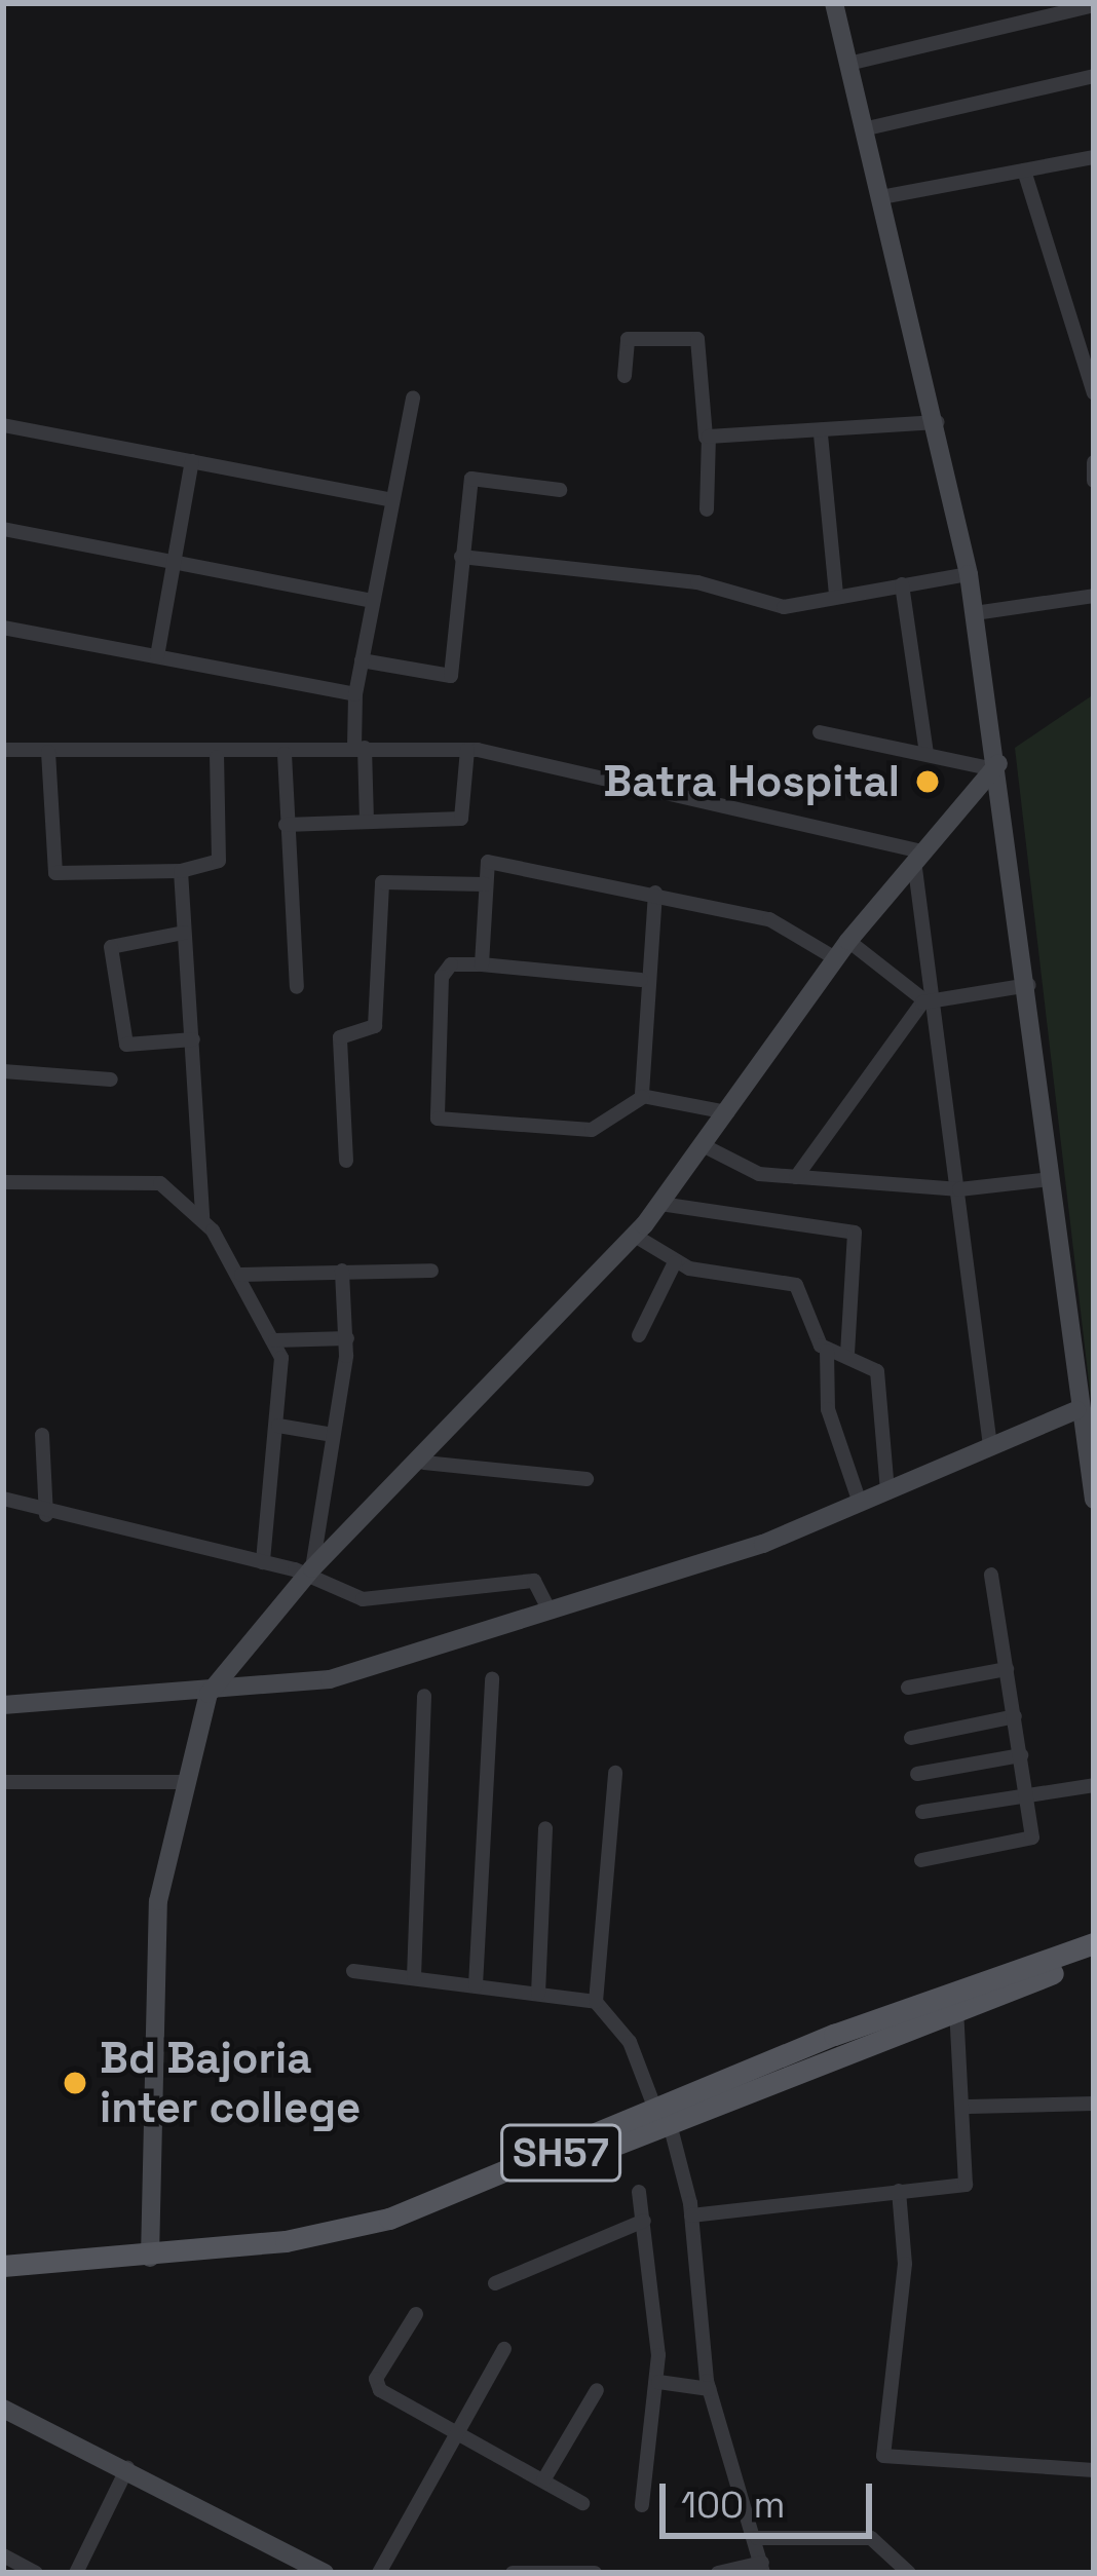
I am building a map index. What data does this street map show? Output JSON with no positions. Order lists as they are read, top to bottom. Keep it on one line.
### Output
{"streets":{"main road":["SH57"]},"places":["Batra Hospital","Bd Bajoria inter college"],"scale_bar":"100 m"}
